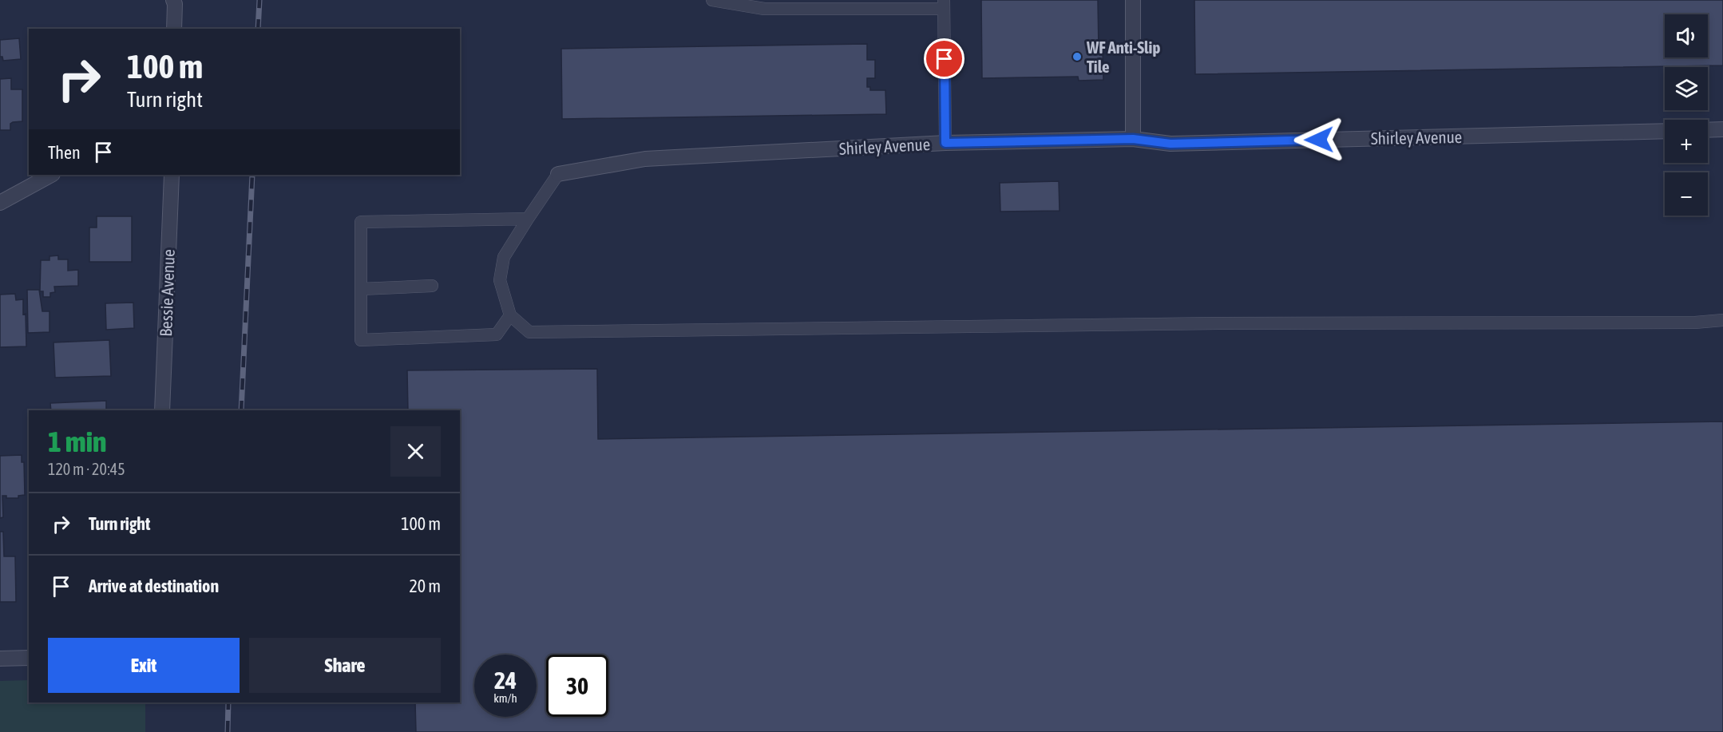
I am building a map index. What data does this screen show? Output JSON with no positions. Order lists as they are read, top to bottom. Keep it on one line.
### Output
{"streets":{"street":["Shirley Avenue","Bessie Avenue"]},"places":["WF Anti-Slip Tile"],"page":{"map_buttons":["+","−"],"turn":["100 m","Turn right"],"then":"Then","heading":["1 min","120 m · 20:45"],"list":[{"name":"Turn right","value":"100 m"},{"name":"Arrive at destination","value":"20 m"}],"buttons":["Exit","Share"],"speed":"24 km/h","limit":"30"}}
